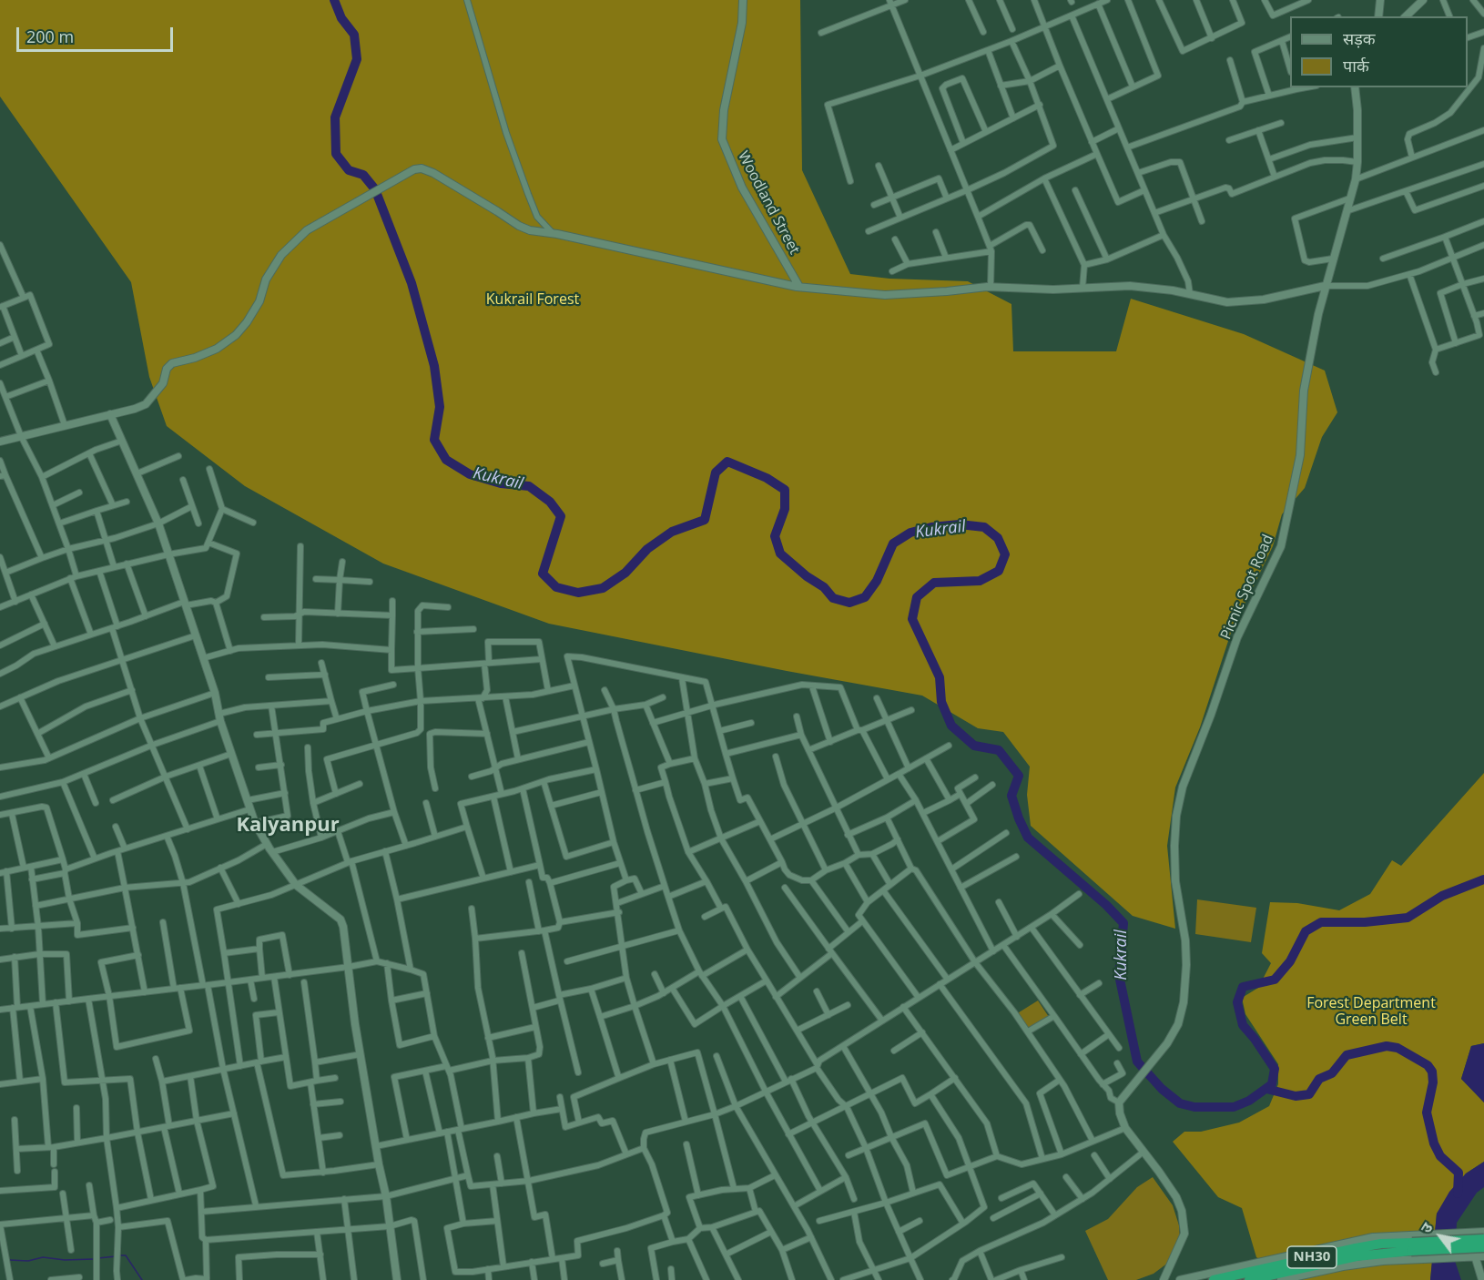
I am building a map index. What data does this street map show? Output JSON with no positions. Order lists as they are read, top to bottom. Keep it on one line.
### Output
{"streets":{"highway":["NH30"],"street":["Woodland Street","Picnic Spot Road"]},"districts":["Kalyanpur"],"water":["Kukrail"],"parks":["Kukrail Forest","Forest Department Green Belt"],"legend":["सड़क","पार्क"],"scale_bar":"200 m","north":"top left"}
